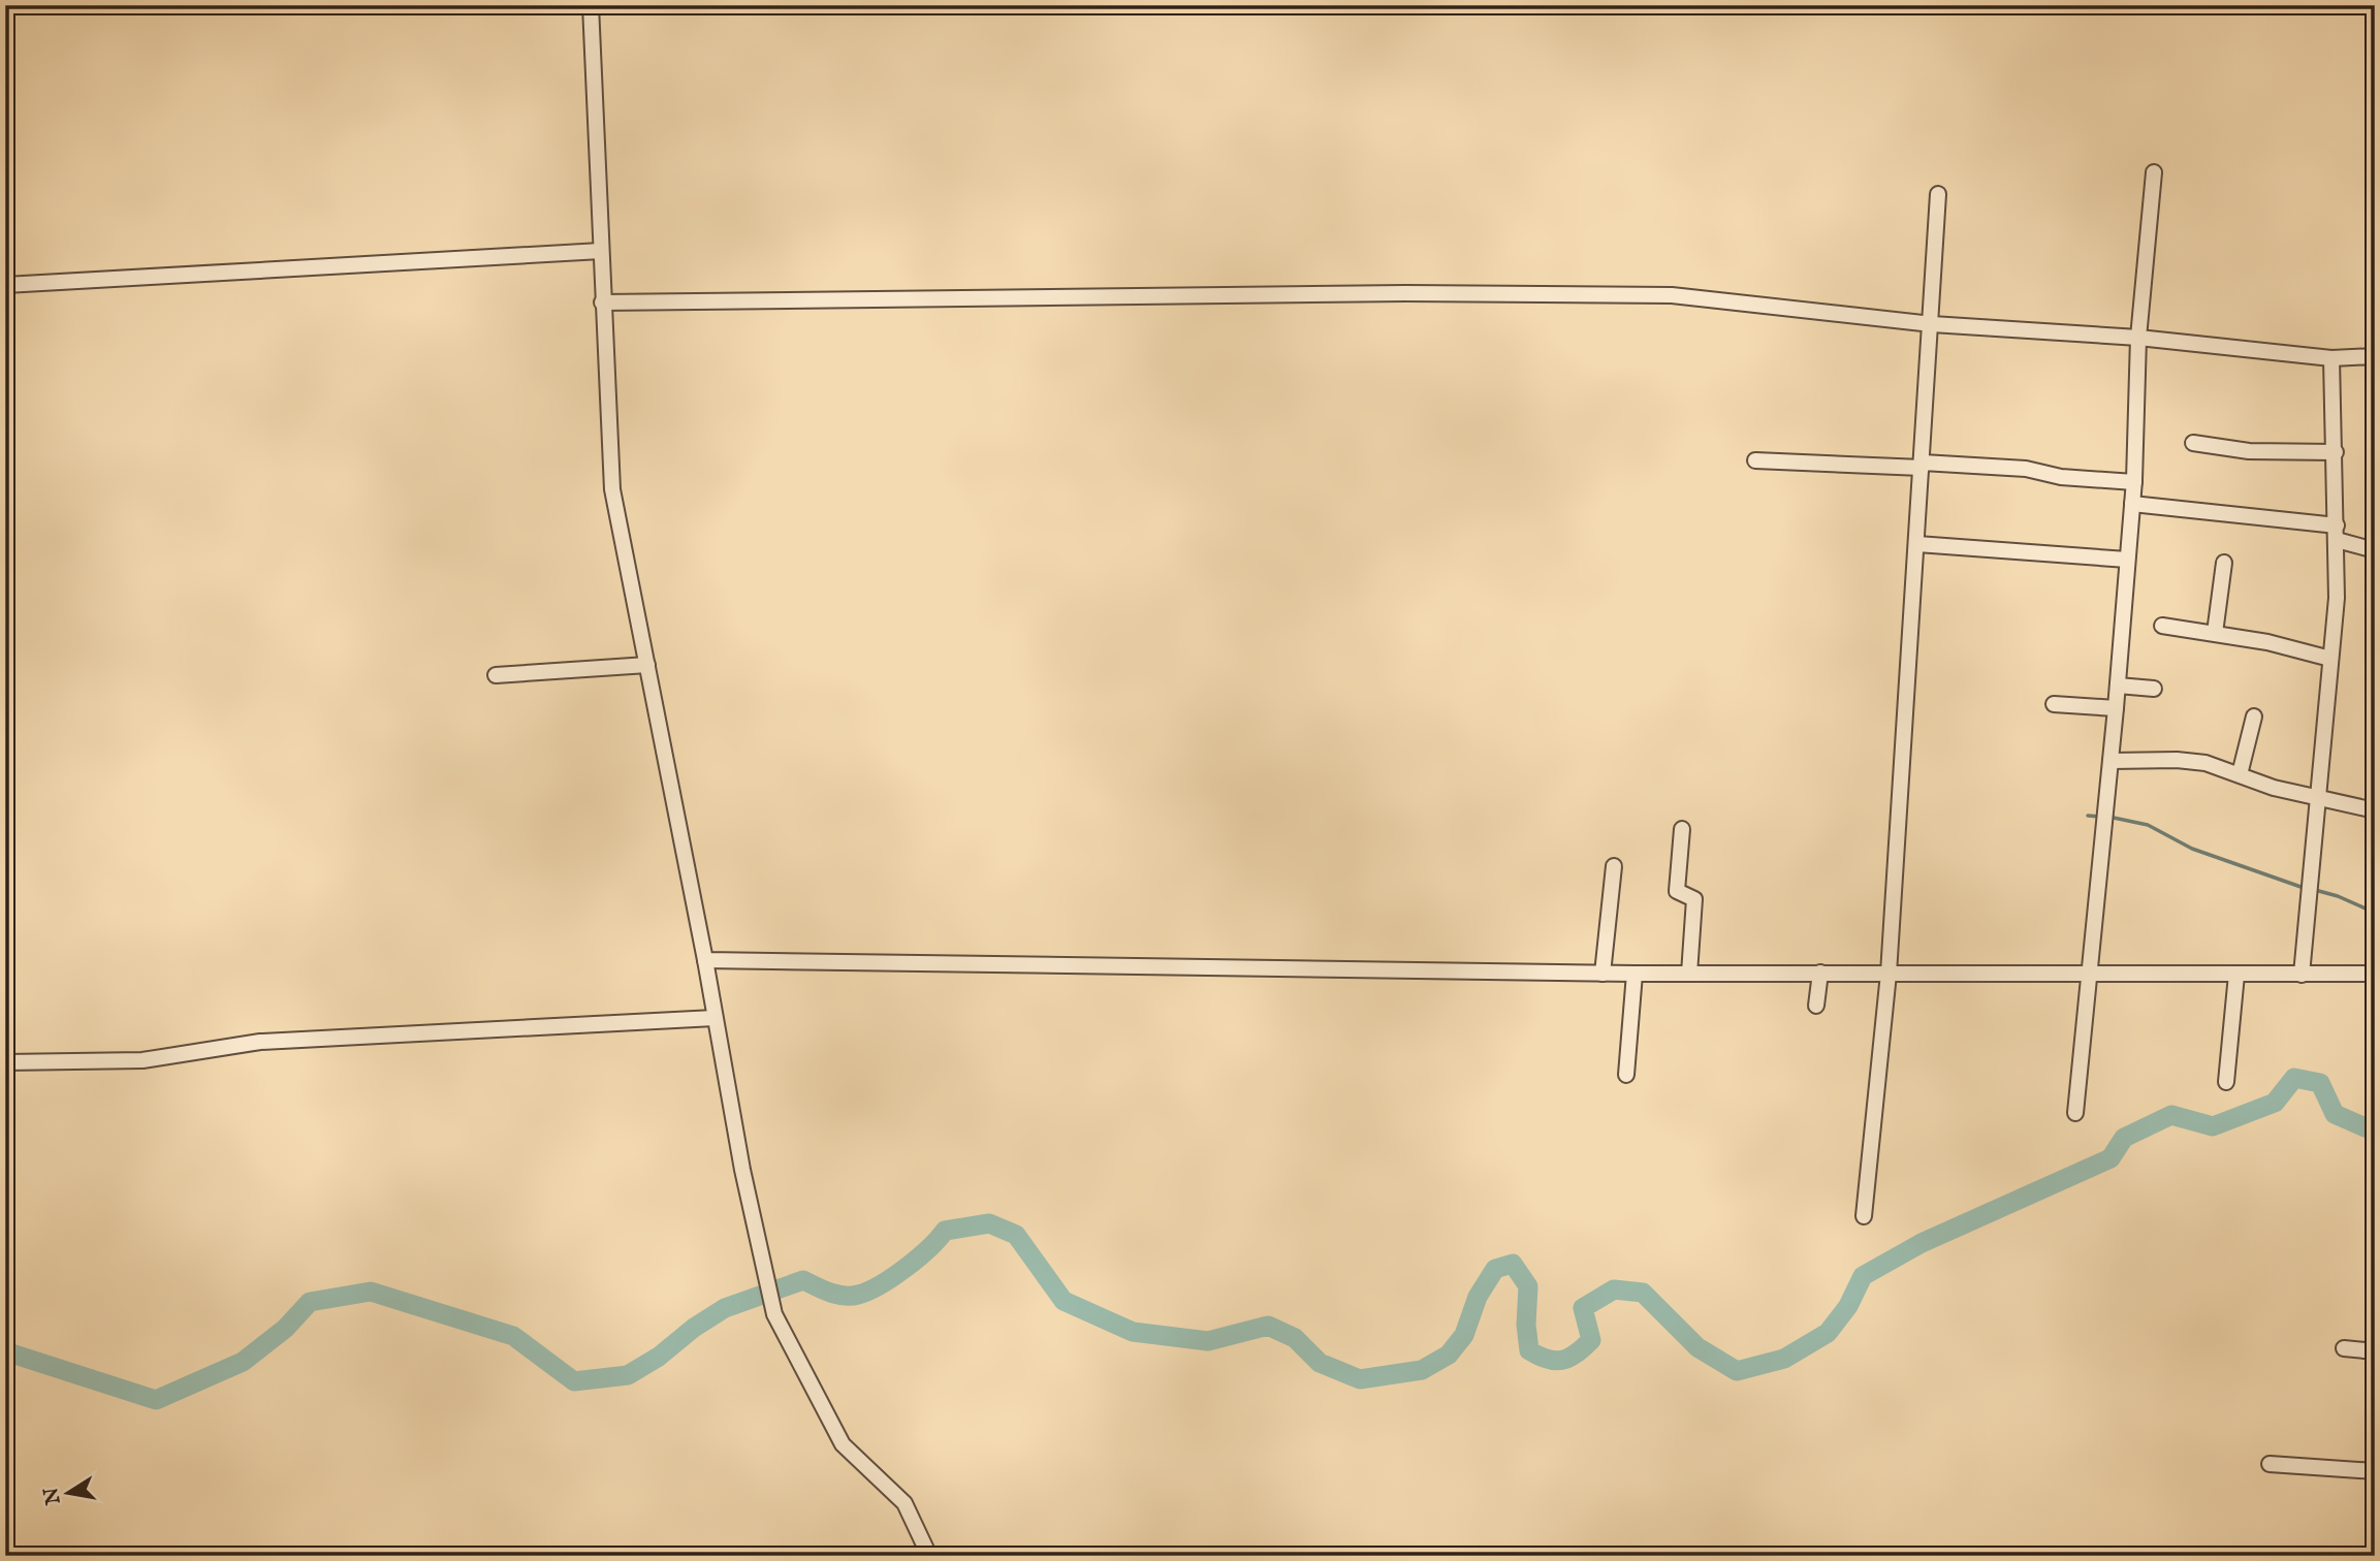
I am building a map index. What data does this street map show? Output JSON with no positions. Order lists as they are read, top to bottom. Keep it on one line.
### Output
{"north":"left"}
